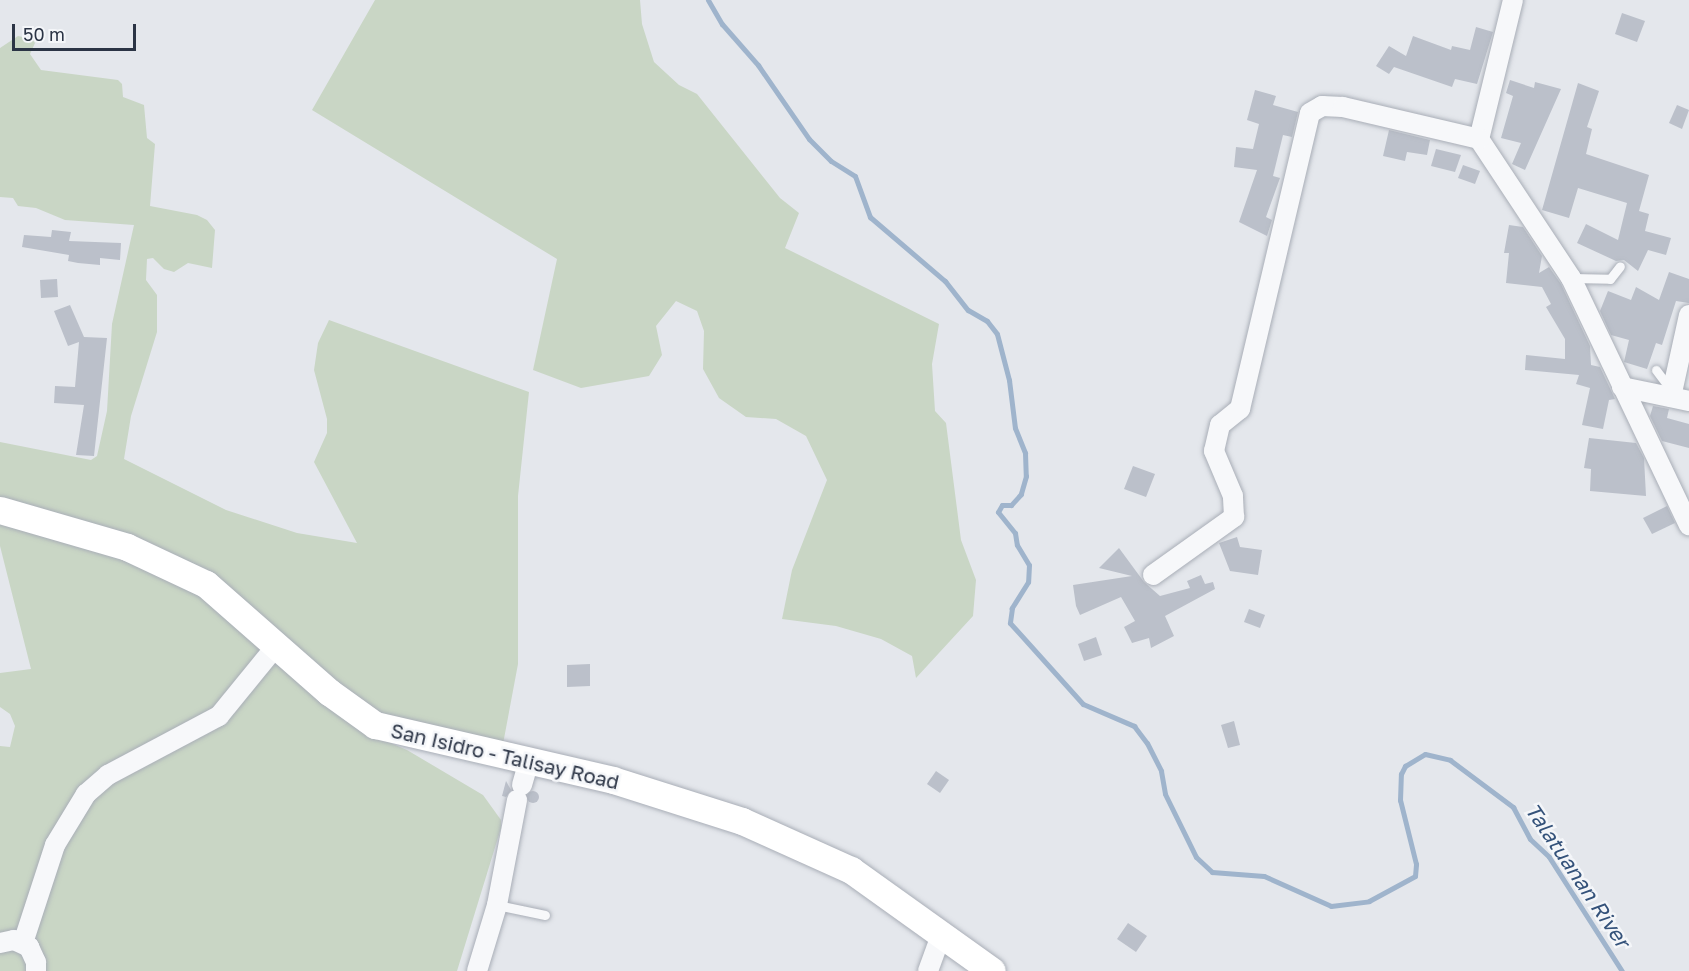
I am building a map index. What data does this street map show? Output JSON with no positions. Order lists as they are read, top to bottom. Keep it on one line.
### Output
{"streets":{"street":["San Isidro - Talisay Road"]},"water":["Talatuanan River"],"scale_bar":"50 m"}
